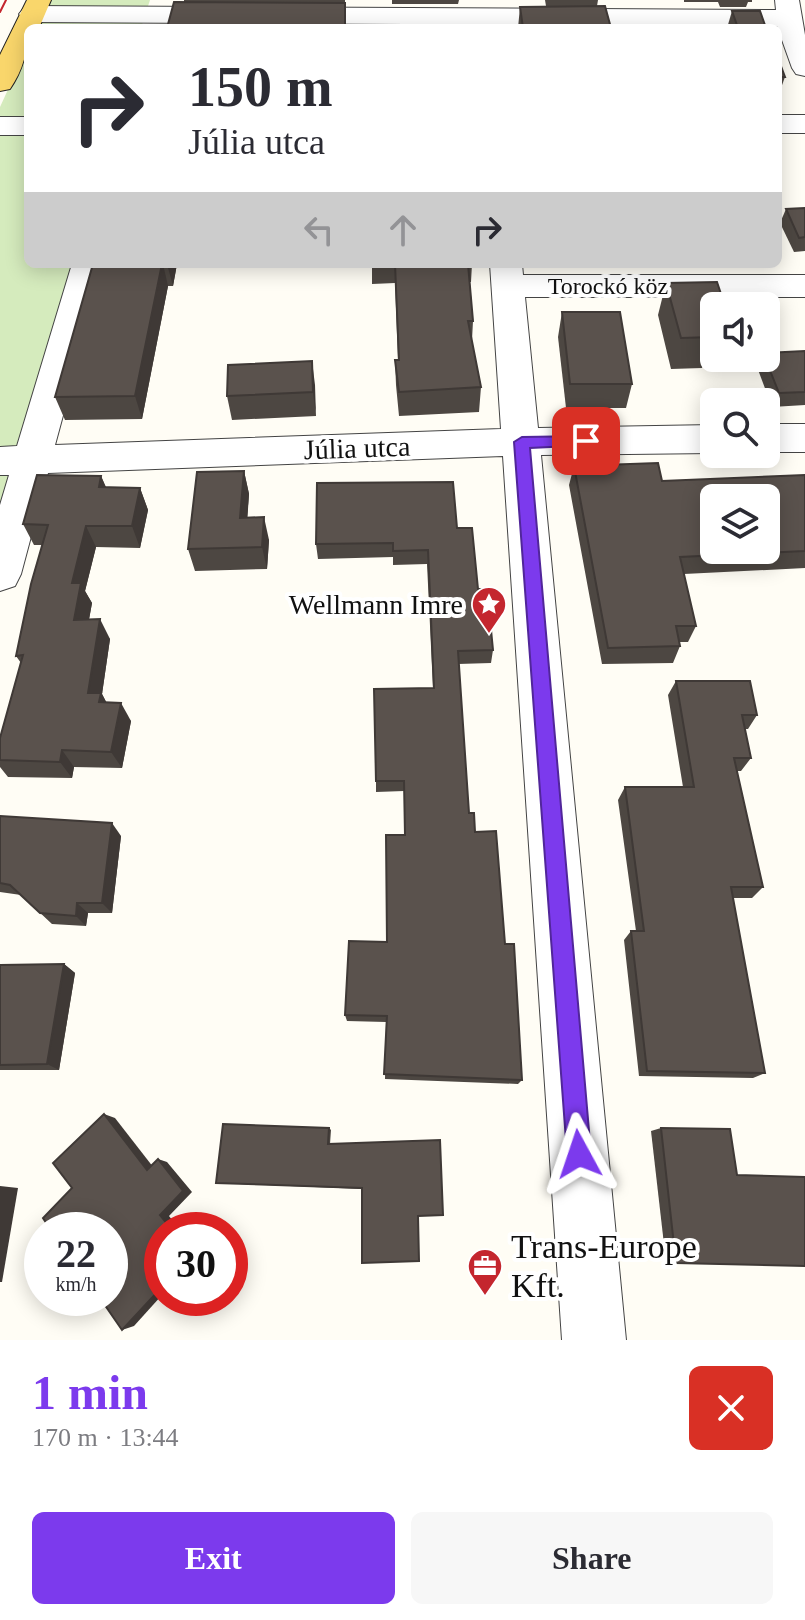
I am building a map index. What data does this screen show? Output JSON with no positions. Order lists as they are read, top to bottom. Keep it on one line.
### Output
{"streets":{"street":["Torockó köz","Júlia utca"]},"places":{"place":["Wellmann Imre"],"office":["Trans-Europe Kft."]},"page":{"turn":["150 m","Júlia utca"],"speed":"22 km/h","limit":"30","heading":["1 min","170 m · 13:44"],"buttons":["Exit","Share"]}}
